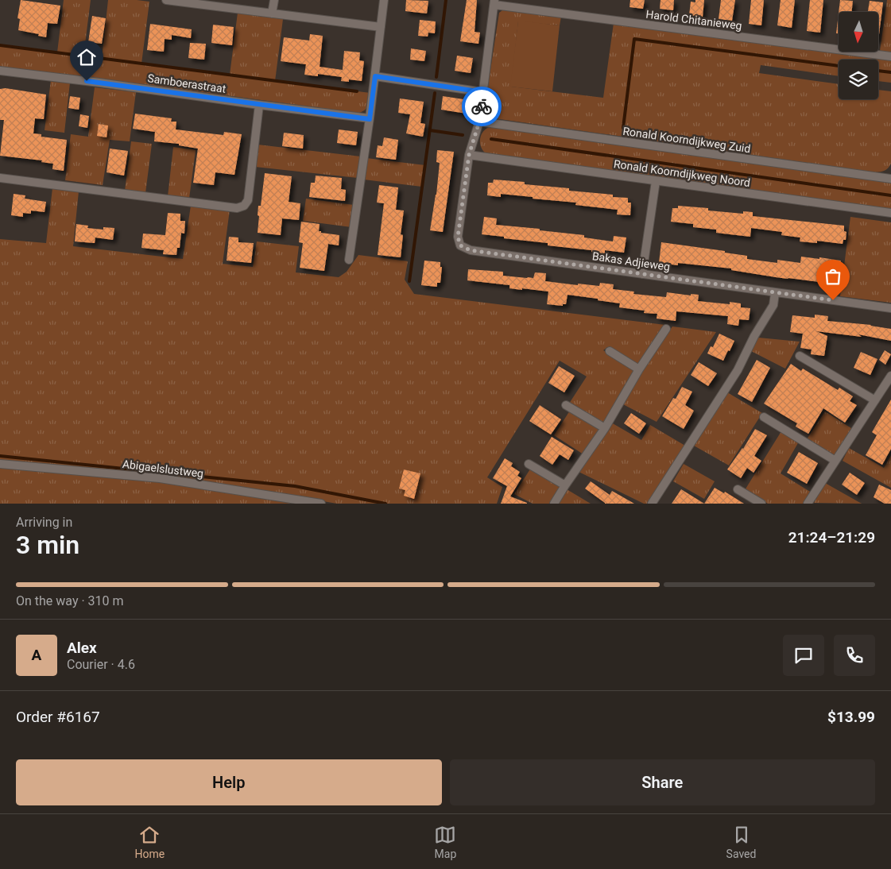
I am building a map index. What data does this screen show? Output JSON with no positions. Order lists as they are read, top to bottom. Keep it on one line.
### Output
{"streets":{"street":["Harold Chitanieweg","Samboerastraat","Ronald Koorndijkweg Zuid","Ronald Koorndijkweg Noord","Bakas Adjieweg","Abigaelslustweg"]},"crossings":[["Harold Chitanieweg","Bakas Adjieweg"],["Ronald Koorndijkweg Zuid","Bakas Adjieweg"],["Ronald Koorndijkweg Noord","Bakas Adjieweg"]],"north":"bottom","page":{"heading":["3 min","Arriving in","21:24–21:29"],"panel":["Alex","Courier · 4.6","Order #6167","$13.99"],"bar":"On the way · 310 m","round":"A","buttons":["Help","Share"],"tabs":["Home","Map","Saved"]}}
